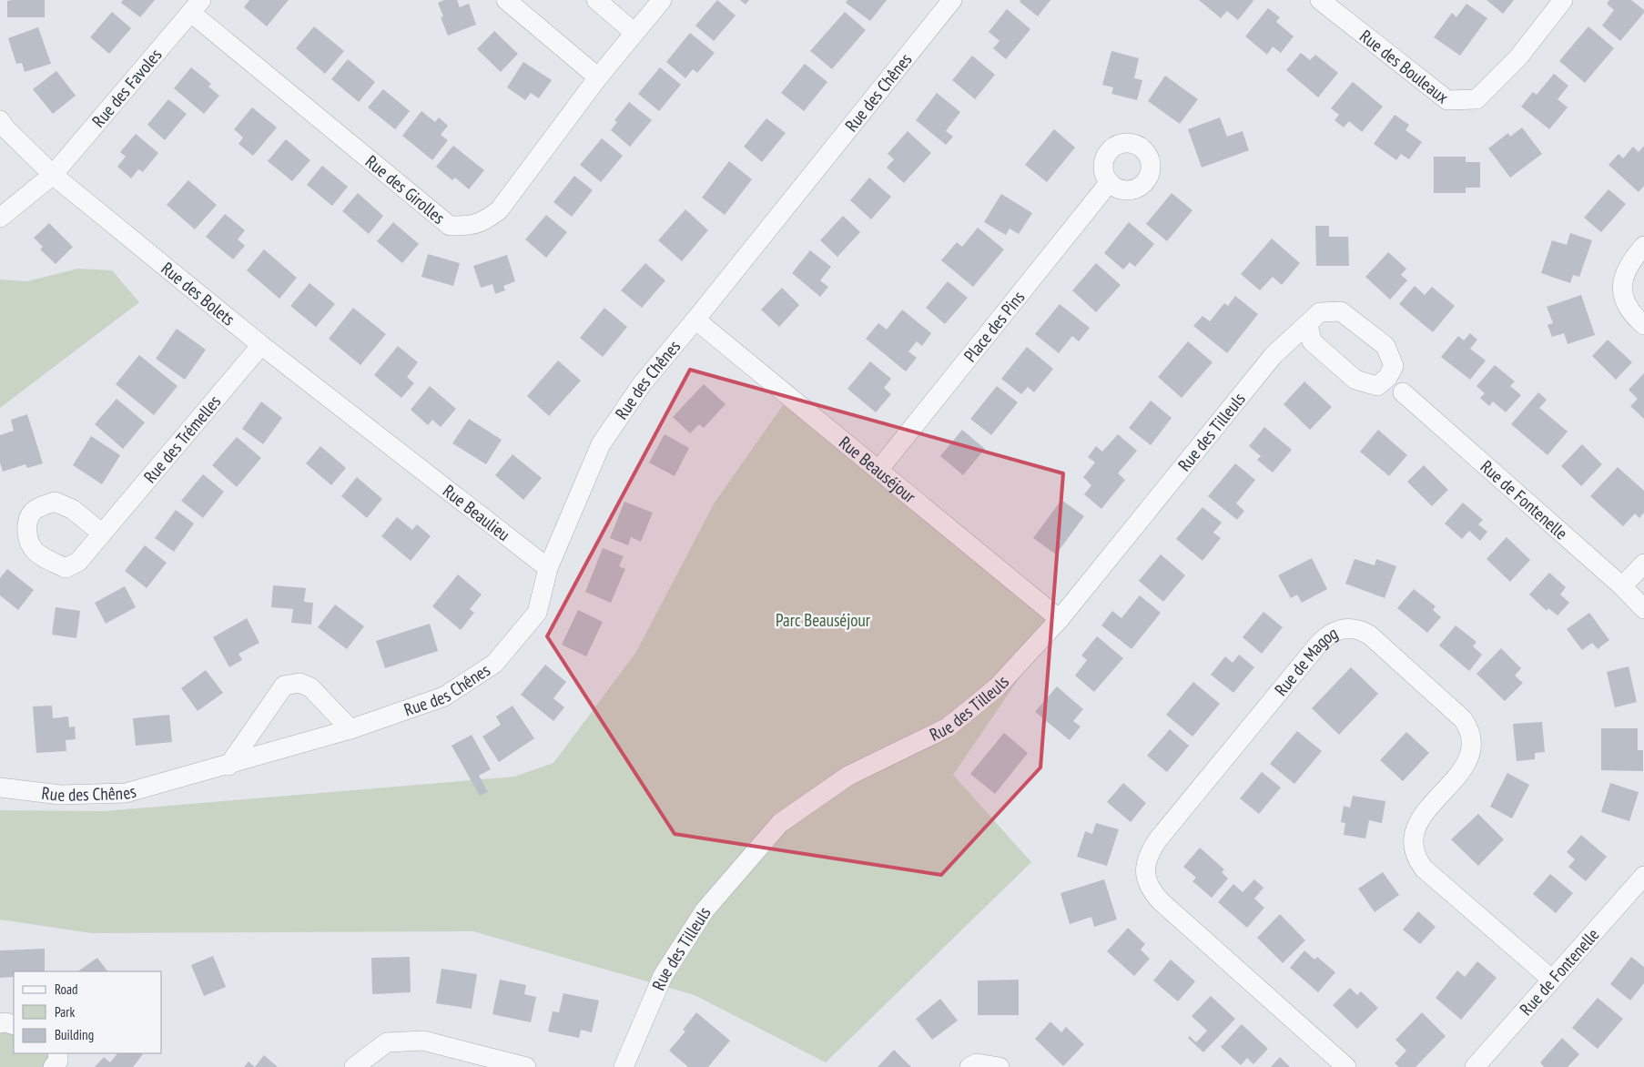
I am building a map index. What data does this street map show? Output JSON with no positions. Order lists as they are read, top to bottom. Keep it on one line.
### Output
{"streets":{"street":["Rue des Bouleaux","Rue des Favoles","Rue des Chênes","Rue des Girolles","Rue des Bolets","Place des Pins","Rue des Tilleuls","Rue des Trémelles","Rue Beauséjour","Rue de Fontenelle","Rue Beaulieu","Rue de Magog"]},"crossings":[["Rue des Favoles","Rue des Girolles"],["Rue des Favoles","Rue des Bolets"],["Rue des Chênes","Rue Beauséjour"],["Rue des Chênes","Rue Beaulieu"],["Rue des Bolets","Rue des Trémelles"],["Rue des Bolets","Rue Beaulieu"],["Place des Pins","Rue Beauséjour"],["Rue des Tilleuls","Rue Beauséjour"],["Rue de Fontenelle","Rue de Magog"]],"parks":["Parc Beauséjour"],"legend":["Road","Park","Building"]}
